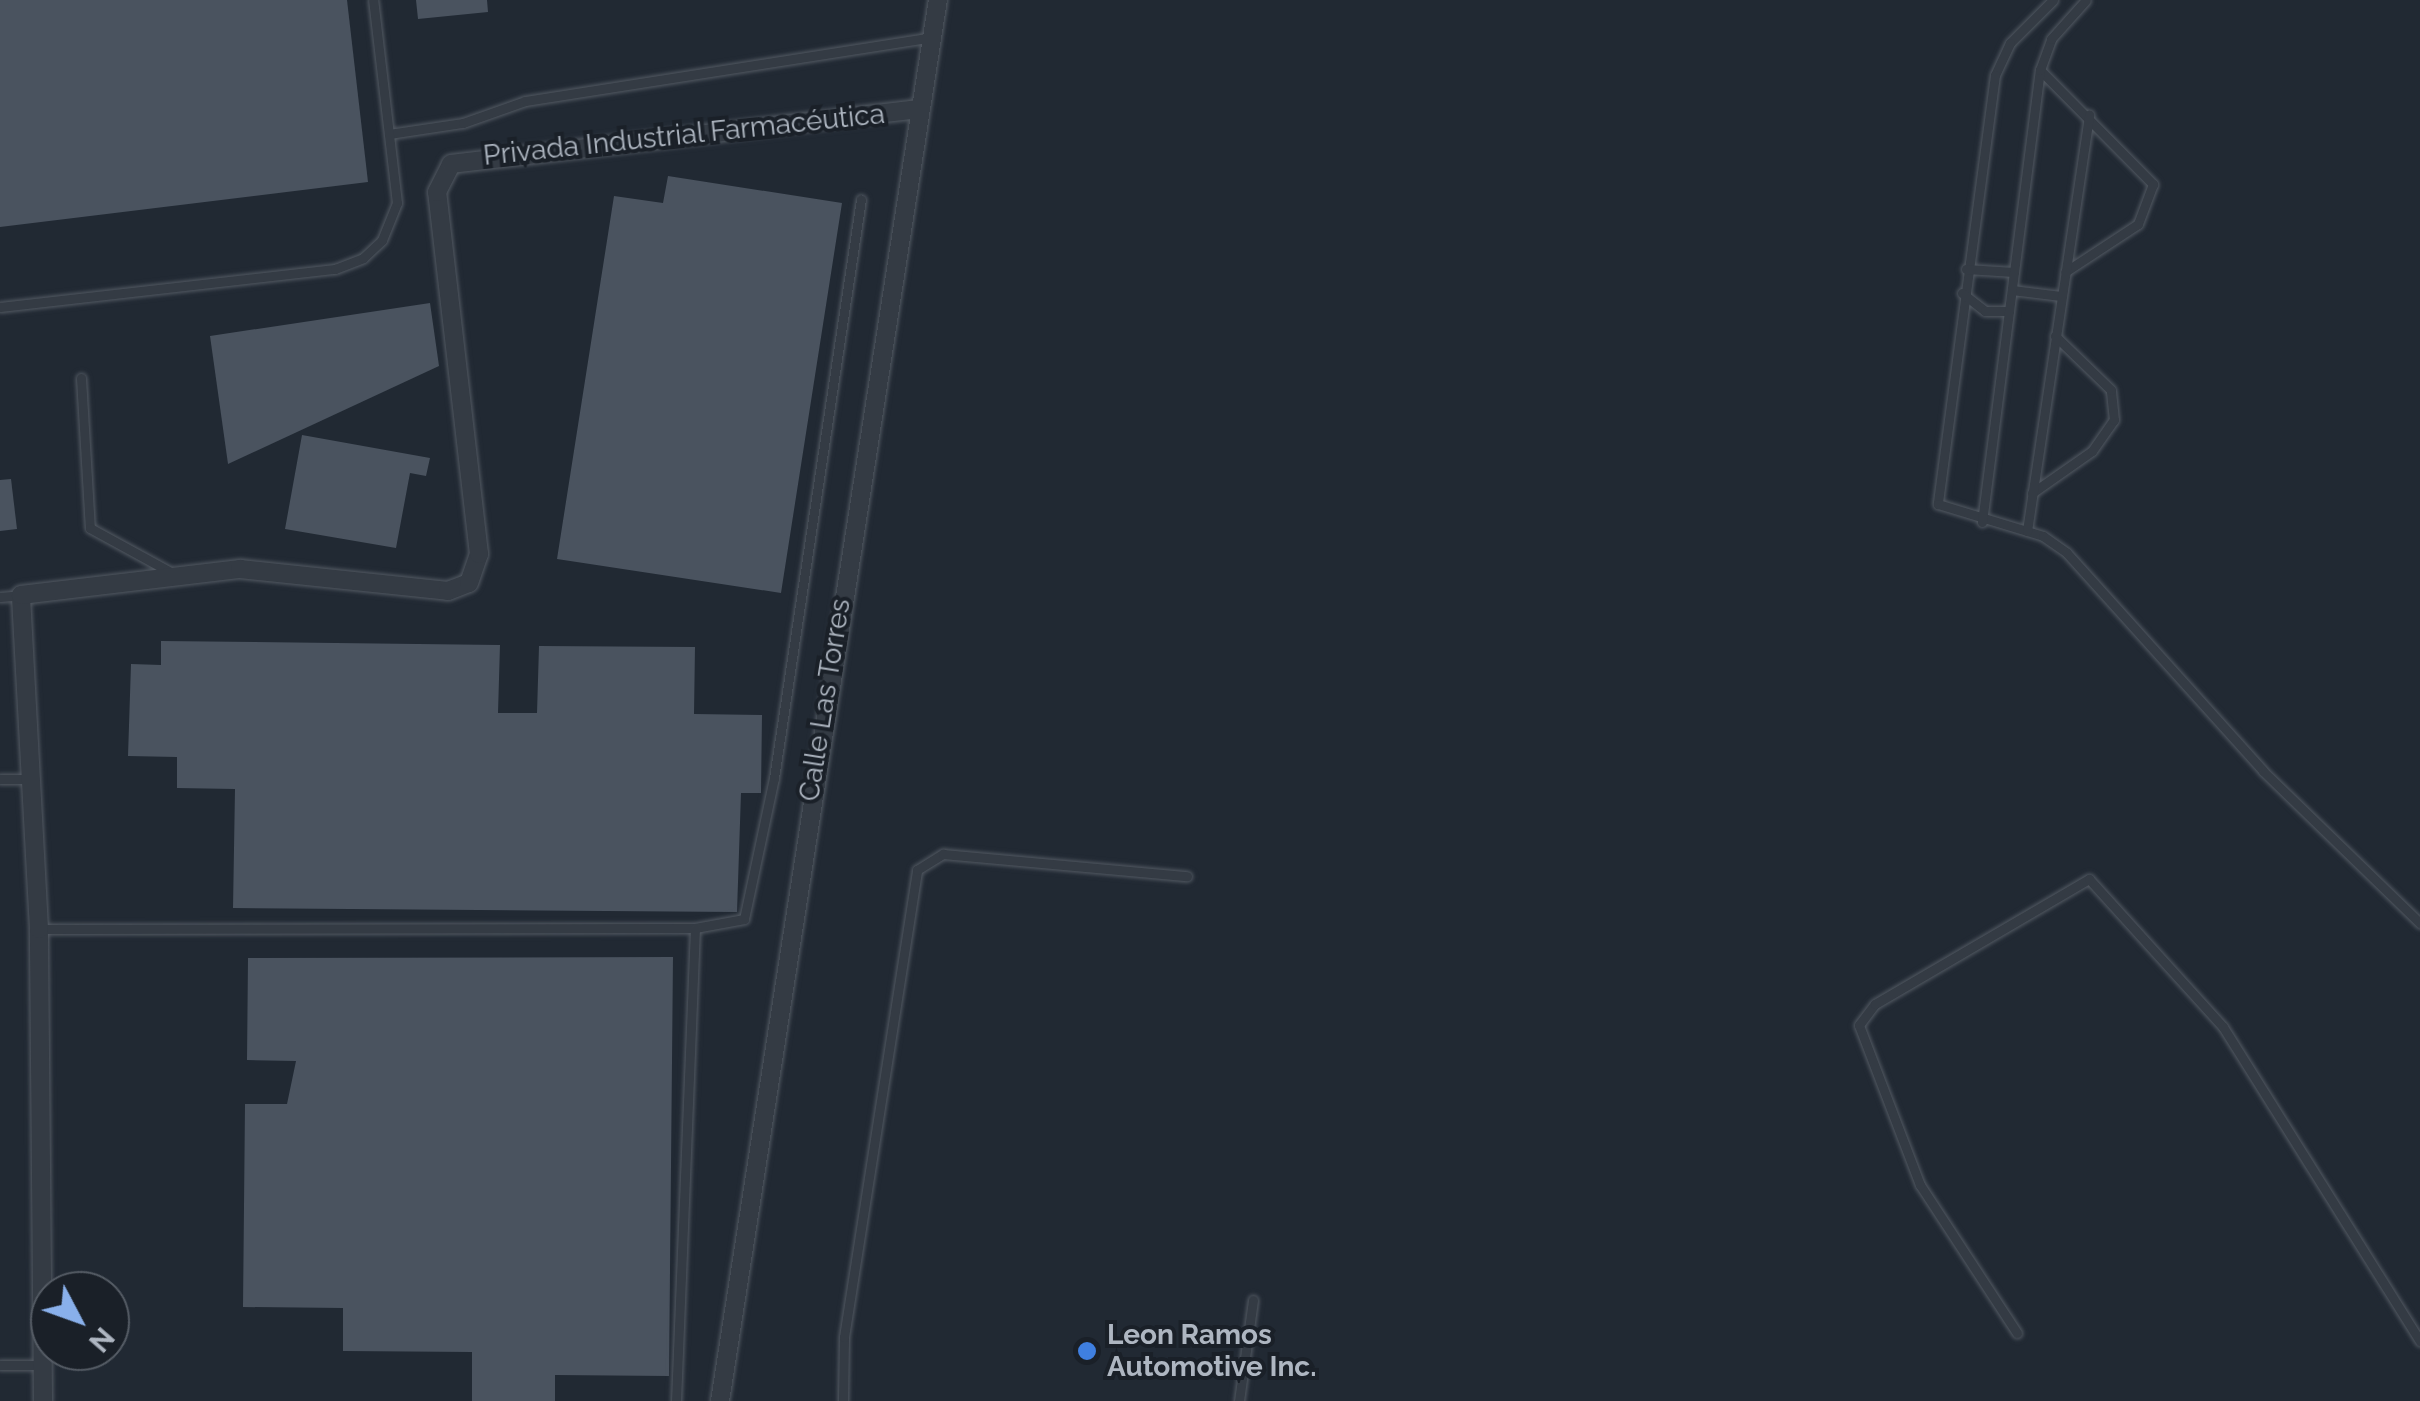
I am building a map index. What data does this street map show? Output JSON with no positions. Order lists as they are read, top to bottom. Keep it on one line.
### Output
{"streets":{"street":["Privada Industrial Farmacéutica","Calle Las Torres"]},"crossings":[["Privada Industrial Farmacéutica","Calle Las Torres"]],"places":["Leon Ramos Automotive Inc."],"north":"bottom right"}
